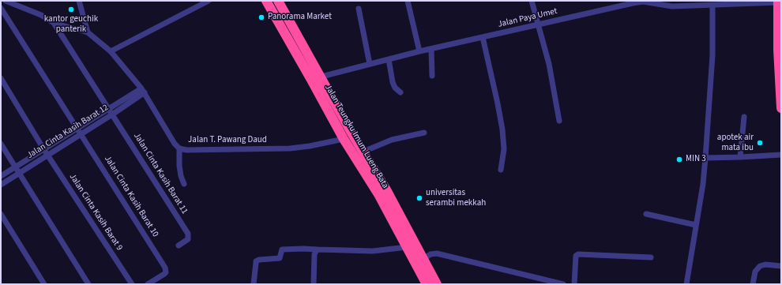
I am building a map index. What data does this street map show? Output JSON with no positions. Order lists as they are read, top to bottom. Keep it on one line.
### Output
{"streets":{"highway":["Jalan Teungku Imum Lueng Bata"],"street":["Jalan Paya Umet","Jalan Cinta Kasih Barat 12","Jalan T. Pawang Daud","Jalan Cinta Kasih Barat 11","Jalan Cinta Kasih Barat 10","Jalan Cinta Kasih Barat 9"]},"crossings":[["Jalan Paya Umet","Jalan Teungku Imum Lueng Bata"],["Jalan Cinta Kasih Barat 12","Jalan T. Pawang Daud"],["Jalan Cinta Kasih Barat 12","Jalan Cinta Kasih Barat 11"],["Jalan Cinta Kasih Barat 12","Jalan Cinta Kasih Barat 10"],["Jalan Cinta Kasih Barat 12","Jalan Cinta Kasih Barat 9"],["Jalan Teungku Imum Lueng Bata","Jalan T. Pawang Daud"]],"places":["kantor geuchik panterik","Panorama Market","apotek air mata ibu","MIN 3","universitas serambi mekkah"]}
